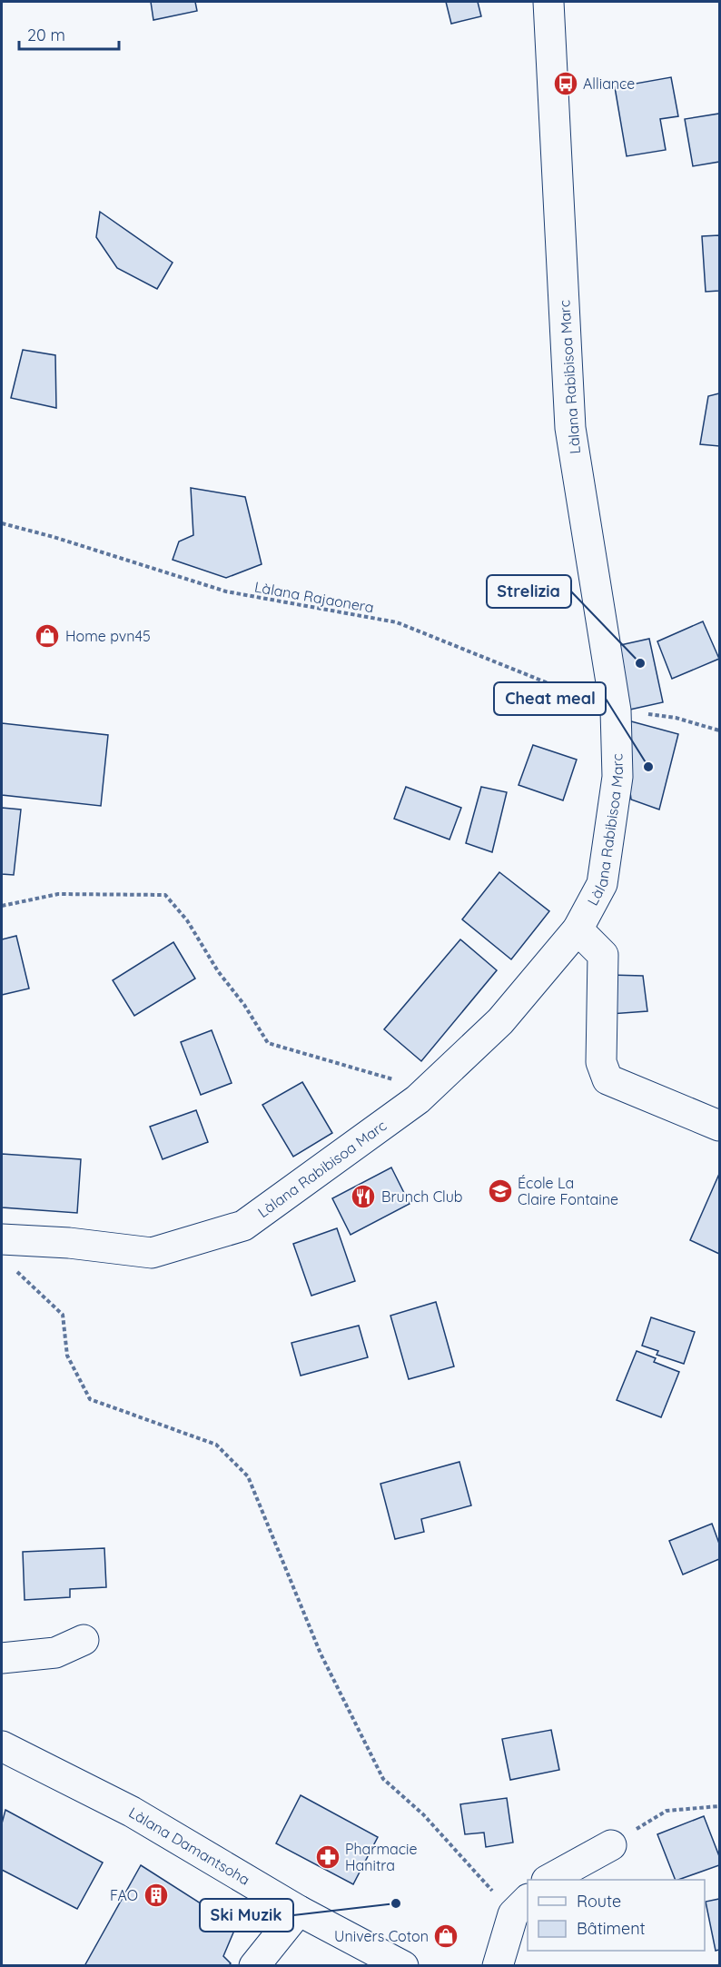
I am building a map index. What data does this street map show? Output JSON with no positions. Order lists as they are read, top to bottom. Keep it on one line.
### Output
{"streets":{"street":["Làlana Rabibisoa Marc","Làlana Damantsoha"],"path":["Làlana Rajaonera"]},"crossings":[["Làlana Rabibisoa Marc","Làlana Rajaonera"]],"places":{"bus stop":["Alliance"],"shop":["Home pvn45","Univers Coton"],"other":["Strelizia","Cheat meal","Ski Muzik"],"school or university":["École La Claire Fontaine"],"restaurant":["Brunch Club"],"pharmacy":["Pharmacie Hanitra"],"building":["FAO"]},"legend":["Route","Bâtiment"],"scale_bar":"20 m"}
